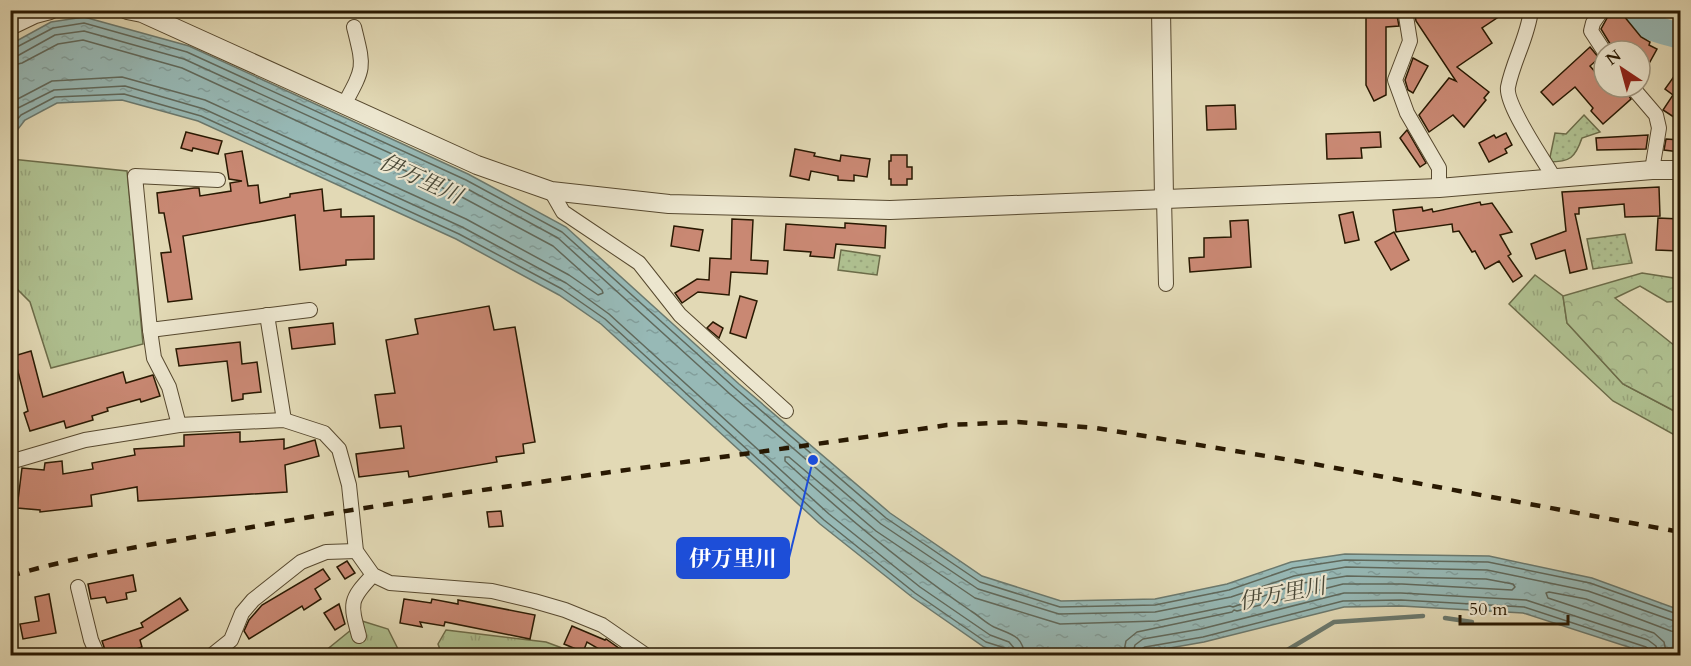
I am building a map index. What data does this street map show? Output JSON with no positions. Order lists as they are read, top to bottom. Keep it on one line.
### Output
{"water":["伊万里川"],"places":["伊万里川"],"scale_bar":"50 m","north":"top left"}
